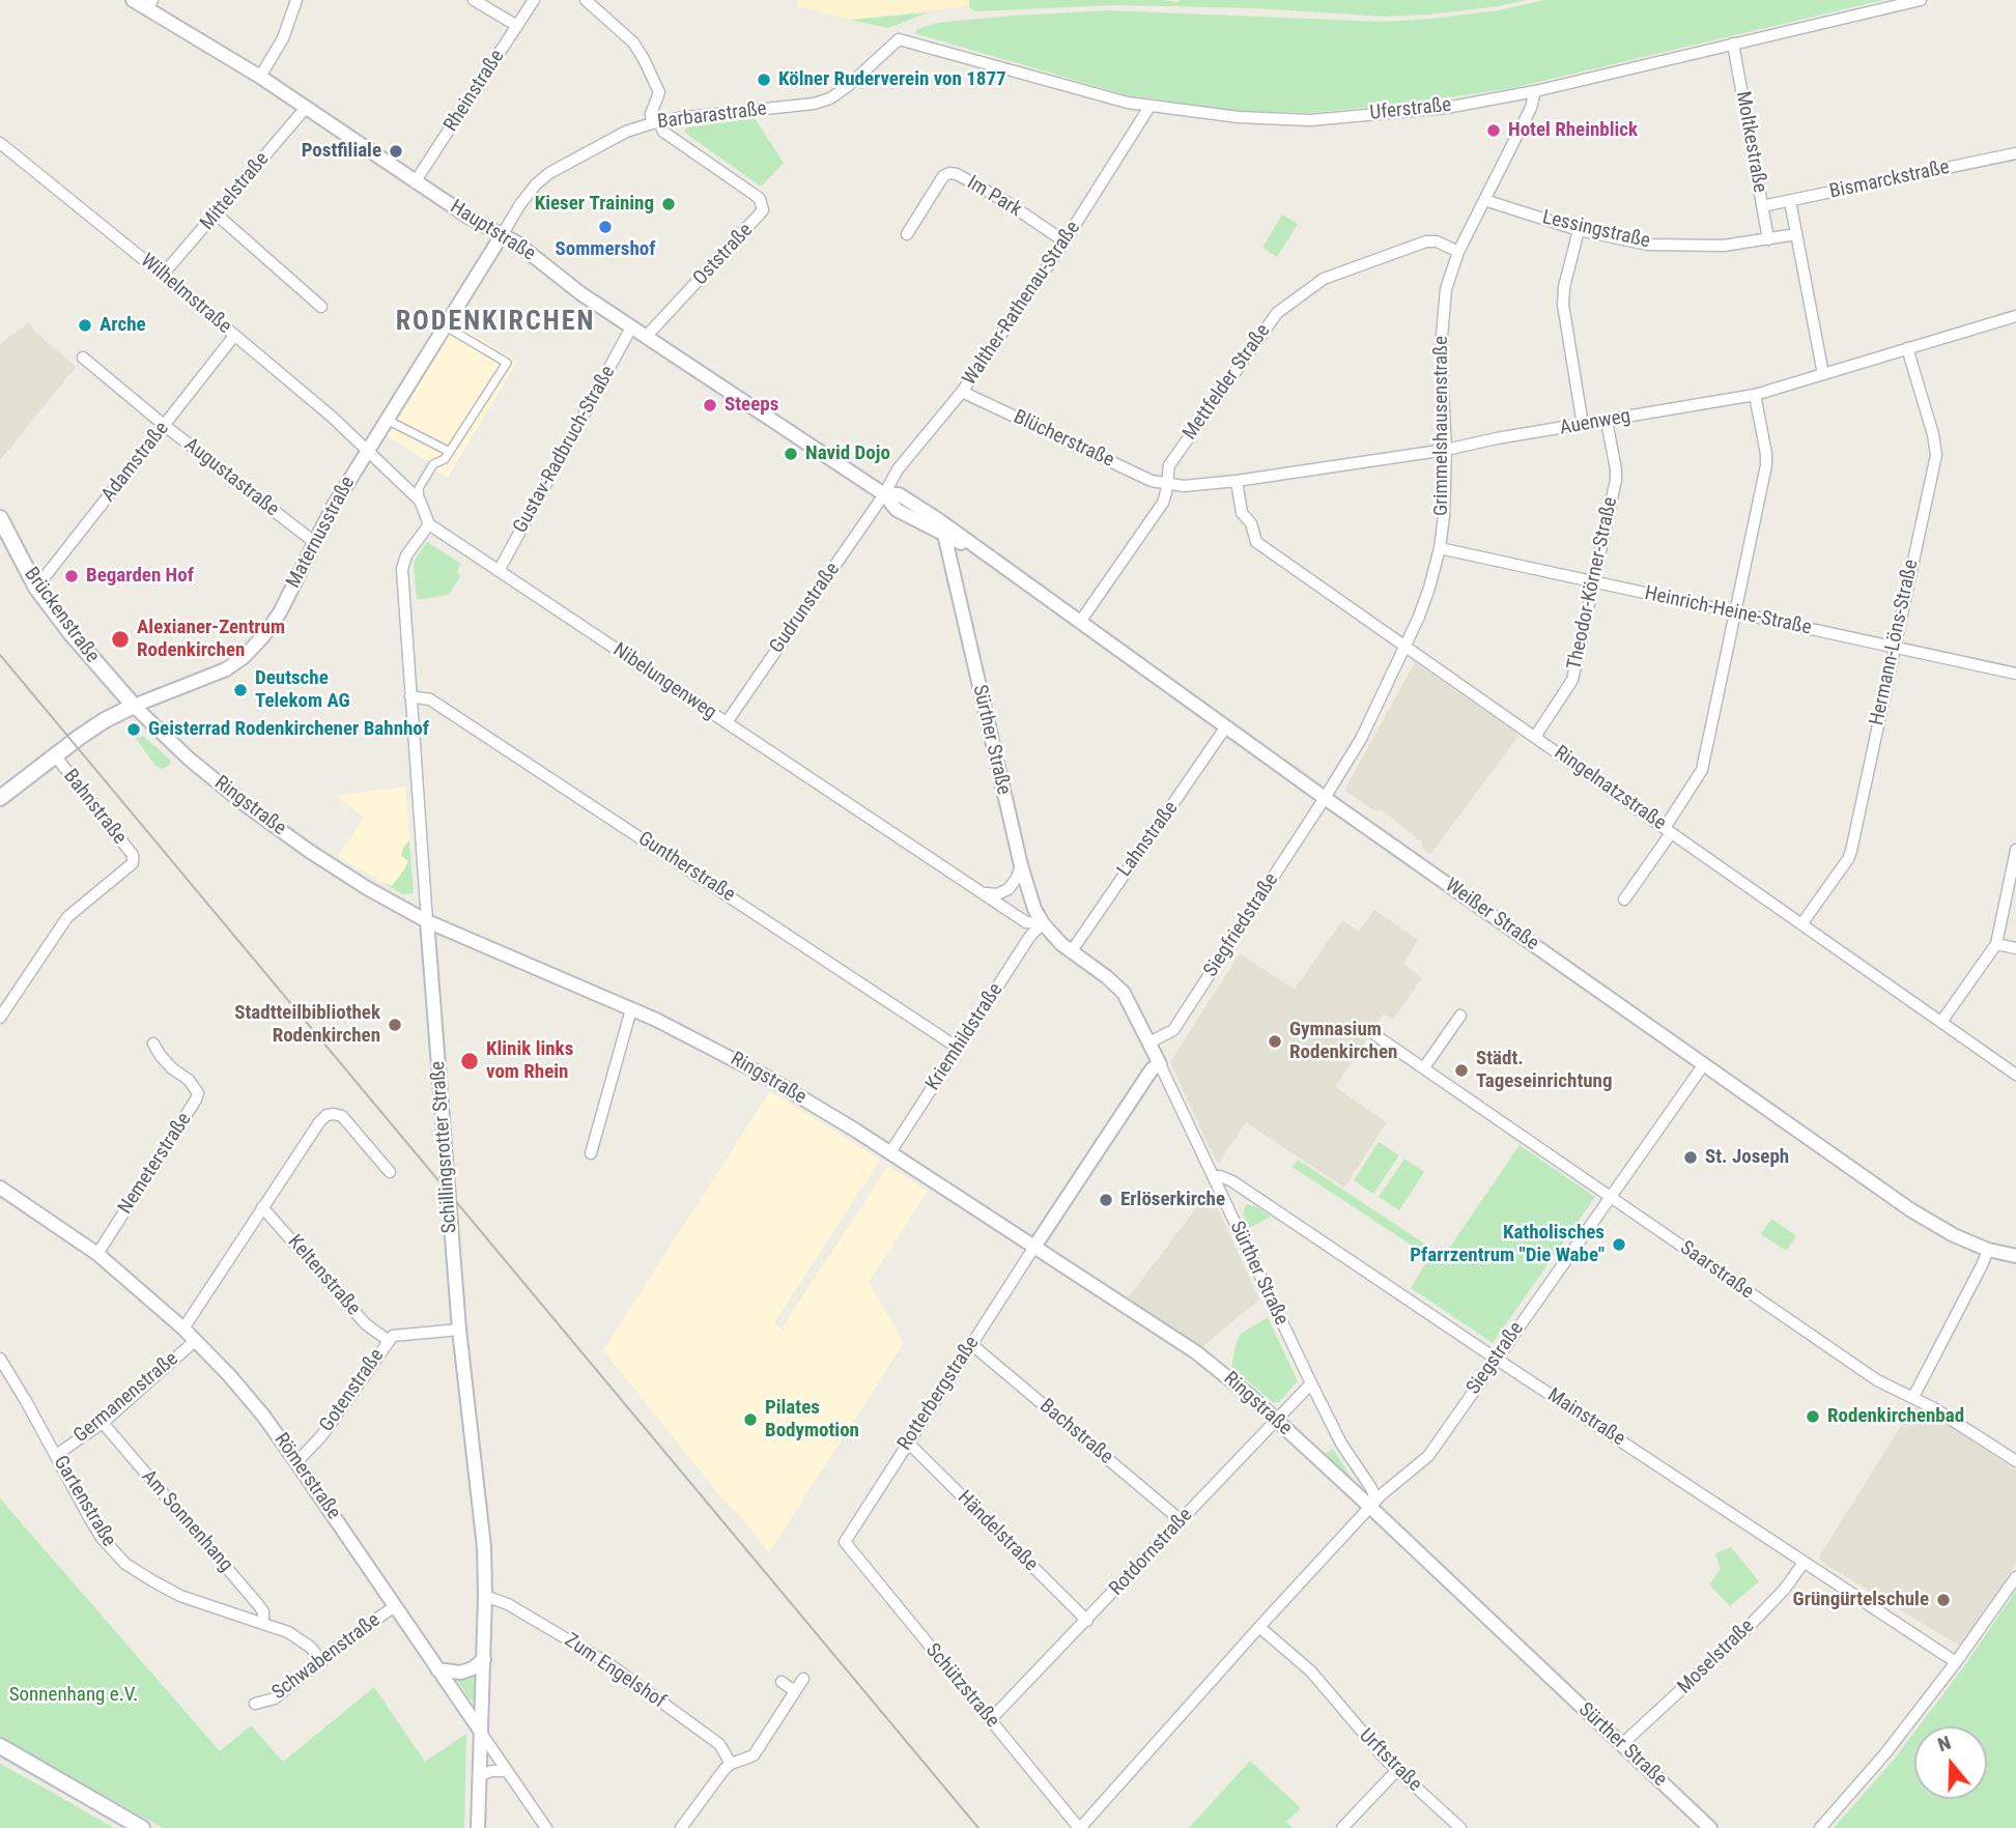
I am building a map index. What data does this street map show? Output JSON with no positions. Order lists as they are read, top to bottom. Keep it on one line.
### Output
{"streets":{"main road":["Maternusstraße","Brückenstraße"],"street":["Rheinstraße","Uferstraße","Barbarastraße","Moltkestraße","Bismarckstraße","Mittelstraße","Im Park","Lessingstraße","Hauptstraße","Oststraße","Wilhelmstraße","Walther-Rathenau-Straße","Mettfelder Straße","Auenweg","Grimmelshausenstraße","Blücherstraße","Gustav-Radbruch-Straße","Adamstraße","Augustastraße","Theodor-Körner-Straße","Gudrunstraße","Heinrich-Heine-Straße","Hermann-Löns-Straße","Nibelungenweg","Sürther Straße","Ringelnatzstraße","Ringstraße","Bahnstraße","Lahnstraße","Guntherstraße","Weißer Straße","Siegfriedstraße","Kriemhildstraße","Schillingsrotter Straße","Nemeterstraße","Saarstraße","Keltenstraße","Siegstraße","Gotenstraße","Rotterbergstraße","Germanenstraße","Mainstraße","Bachstraße","Römerstraße","Gartenstraße","Am Sonnenhang","Händelstraße","Rotdornstraße","Schwabenstraße","Moselstraße","Zum Engelshof","Schützstraße","Urftstraße"]},"crossings":[["Rheinstraße","Hauptstraße"],["Uferstraße","Barbarastraße"],["Uferstraße","Moltkestraße"],["Uferstraße","Walther-Rathenau-Straße"],["Uferstraße","Grimmelshausenstraße"],["Barbarastraße","Hauptstraße"],["Barbarastraße","Oststraße"],["Barbarastraße","Maternusstraße"],["Moltkestraße","Bismarckstraße"],["Moltkestraße","Lessingstraße"],["Moltkestraße","Auenweg"],["Mittelstraße","Hauptstraße"],["Mittelstraße","Wilhelmstraße"],["Im Park","Walther-Rathenau-Straße"],["Lessingstraße","Grimmelshausenstraße"],["Hauptstraße","Oststraße"],["Hauptstraße","Walther-Rathenau-Straße"],["Hauptstraße","Gustav-Radbruch-Straße"],["Hauptstraße","Maternusstraße"],["Hauptstraße","Gudrunstraße"],["Hauptstraße","Sürther Straße"],["Hauptstraße","Weißer Straße"],["Wilhelmstraße","Adamstraße"],["Wilhelmstraße","Maternusstraße"],["Walther-Rathenau-Straße","Blücherstraße"],["Walther-Rathenau-Straße","Gudrunstraße"],["Mettfelder Straße","Auenweg"],["Mettfelder Straße","Grimmelshausenstraße"],["Mettfelder Straße","Blücherstraße"],["Mettfelder Straße","Weißer Straße"],["Auenweg","Grimmelshausenstraße"],["Auenweg","Blücherstraße"],["Auenweg","Theodor-Körner-Straße"],["Auenweg","Hermann-Löns-Straße"],["Auenweg","Ringelnatzstraße"],["Grimmelshausenstraße","Heinrich-Heine-Straße"],["Grimmelshausenstraße","Ringelnatzstraße"],["Grimmelshausenstraße","Weißer Straße"],["Grimmelshausenstraße","Siegfriedstraße"],["Gustav-Radbruch-Straße","Nibelungenweg"],["Adamstraße","Augustastraße"],["Adamstraße","Brückenstraße"],["Augustastraße","Maternusstraße"],["Maternusstraße","Brückenstraße"],["Maternusstraße","Ringstraße"],["Maternusstraße","Bahnstraße"],["Theodor-Körner-Straße","Heinrich-Heine-Straße"],["Theodor-Körner-Straße","Ringelnatzstraße"],["Gudrunstraße","Nibelungenweg"],["Heinrich-Heine-Straße","Hermann-Löns-Straße"],["Brückenstraße","Ringstraße"],["Hermann-Löns-Straße","Ringelnatzstraße"],["Nibelungenweg","Sürther Straße"],["Nibelungenweg","Kriemhildstraße"],["Nibelungenweg","Schillingsrotter Straße"],["Sürther Straße","Ringstraße"],["Sürther Straße","Lahnstraße"],["Sürther Straße","Weißer Straße"],["Sürther Straße","Siegfriedstraße"],["Sürther Straße","Kriemhildstraße"],["Sürther Straße","Siegstraße"],["Sürther Straße","Mainstraße"],["Sürther Straße","Rotdornstraße"],["Sürther Straße","Moselstraße"],["Ringstraße","Kriemhildstraße"],["Ringstraße","Schillingsrotter Straße"],["Ringstraße","Siegstraße"],["Ringstraße","Rotterbergstraße"],["Ringstraße","Rotdornstraße"],["Lahnstraße","Weißer Straße"],["Guntherstraße","Kriemhildstraße"],["Guntherstraße","Schillingsrotter Straße"],["Weißer Straße","Siegfriedstraße"],["Weißer Straße","Siegstraße"],["Schillingsrotter Straße","Gotenstraße"],["Schillingsrotter Straße","Römerstraße"],["Schillingsrotter Straße","Zum Engelshof"],["Nemeterstraße","Römerstraße"],["Saarstraße","Siegstraße"],["Keltenstraße","Gotenstraße"],["Siegstraße","Mainstraße"],["Siegstraße","Schützstraße"],["Siegstraße","Urftstraße"],["Gotenstraße","Römerstraße"],["Rotterbergstraße","Bachstraße"],["Rotterbergstraße","Händelstraße"],["Rotterbergstraße","Schützstraße"],["Germanenstraße","Römerstraße"],["Germanenstraße","Gartenstraße"],["Germanenstraße","Am Sonnenhang"],["Mainstraße","Moselstraße"],["Bachstraße","Rotdornstraße"],["Römerstraße","Schwabenstraße"],["Gartenstraße","Am Sonnenhang"],["Gartenstraße","Schwabenstraße"],["Händelstraße","Rotdornstraße"],["Rotdornstraße","Schützstraße"]],"districts":["RODENKIRCHEN"],"parks":["Sonnenhang e.V."],"places":["Kölner Ruderverein von 1877","Hotel Rheinblick","Postfiliale","Kieser Training","Sommershof","Arche","Steeps","Navid Dojo","Begarden Hof","Alexianer-Zentrum Rodenkirchen","Deutsche Telekom AG","Geisterrad Rodenkirchener Bahnhof","Stadtteilbibliothek Rodenkirchen","Gymnasium Rodenkirchen","Klinik links vom Rhein","Städt. Tageseinrichtung","St. Joseph","Erlöserkirche","Katholisches Pfarrzentrum \"Die Wabe\"","Rodenkirchenbad","Pilates Bodymotion","Grüngürtelschule"],"north":"top"}
